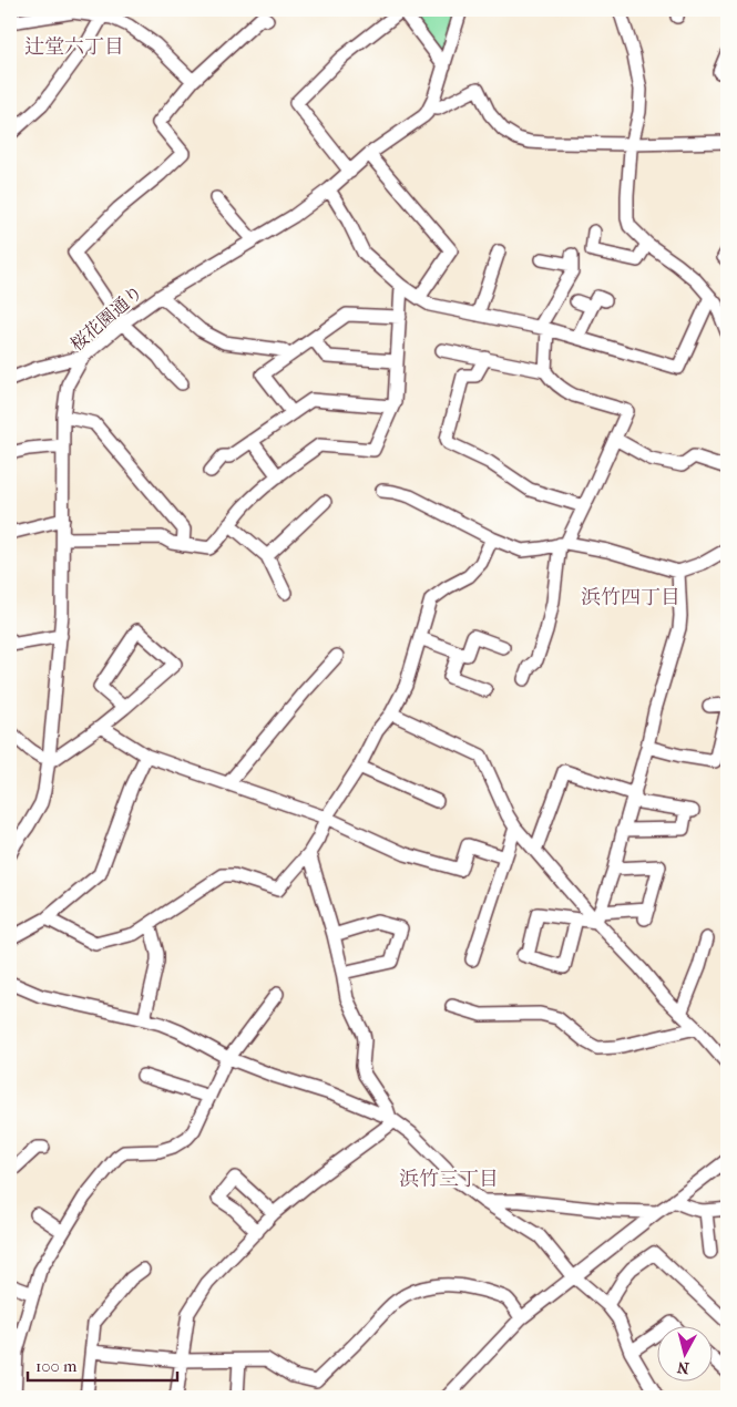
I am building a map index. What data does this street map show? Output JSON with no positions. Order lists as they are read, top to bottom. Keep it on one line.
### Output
{"streets":{"street":["桜花園通り"]},"districts":["辻堂六丁目","浜竹四丁目","浜竹三丁目"],"scale_bar":"100 m","north":"bottom"}
